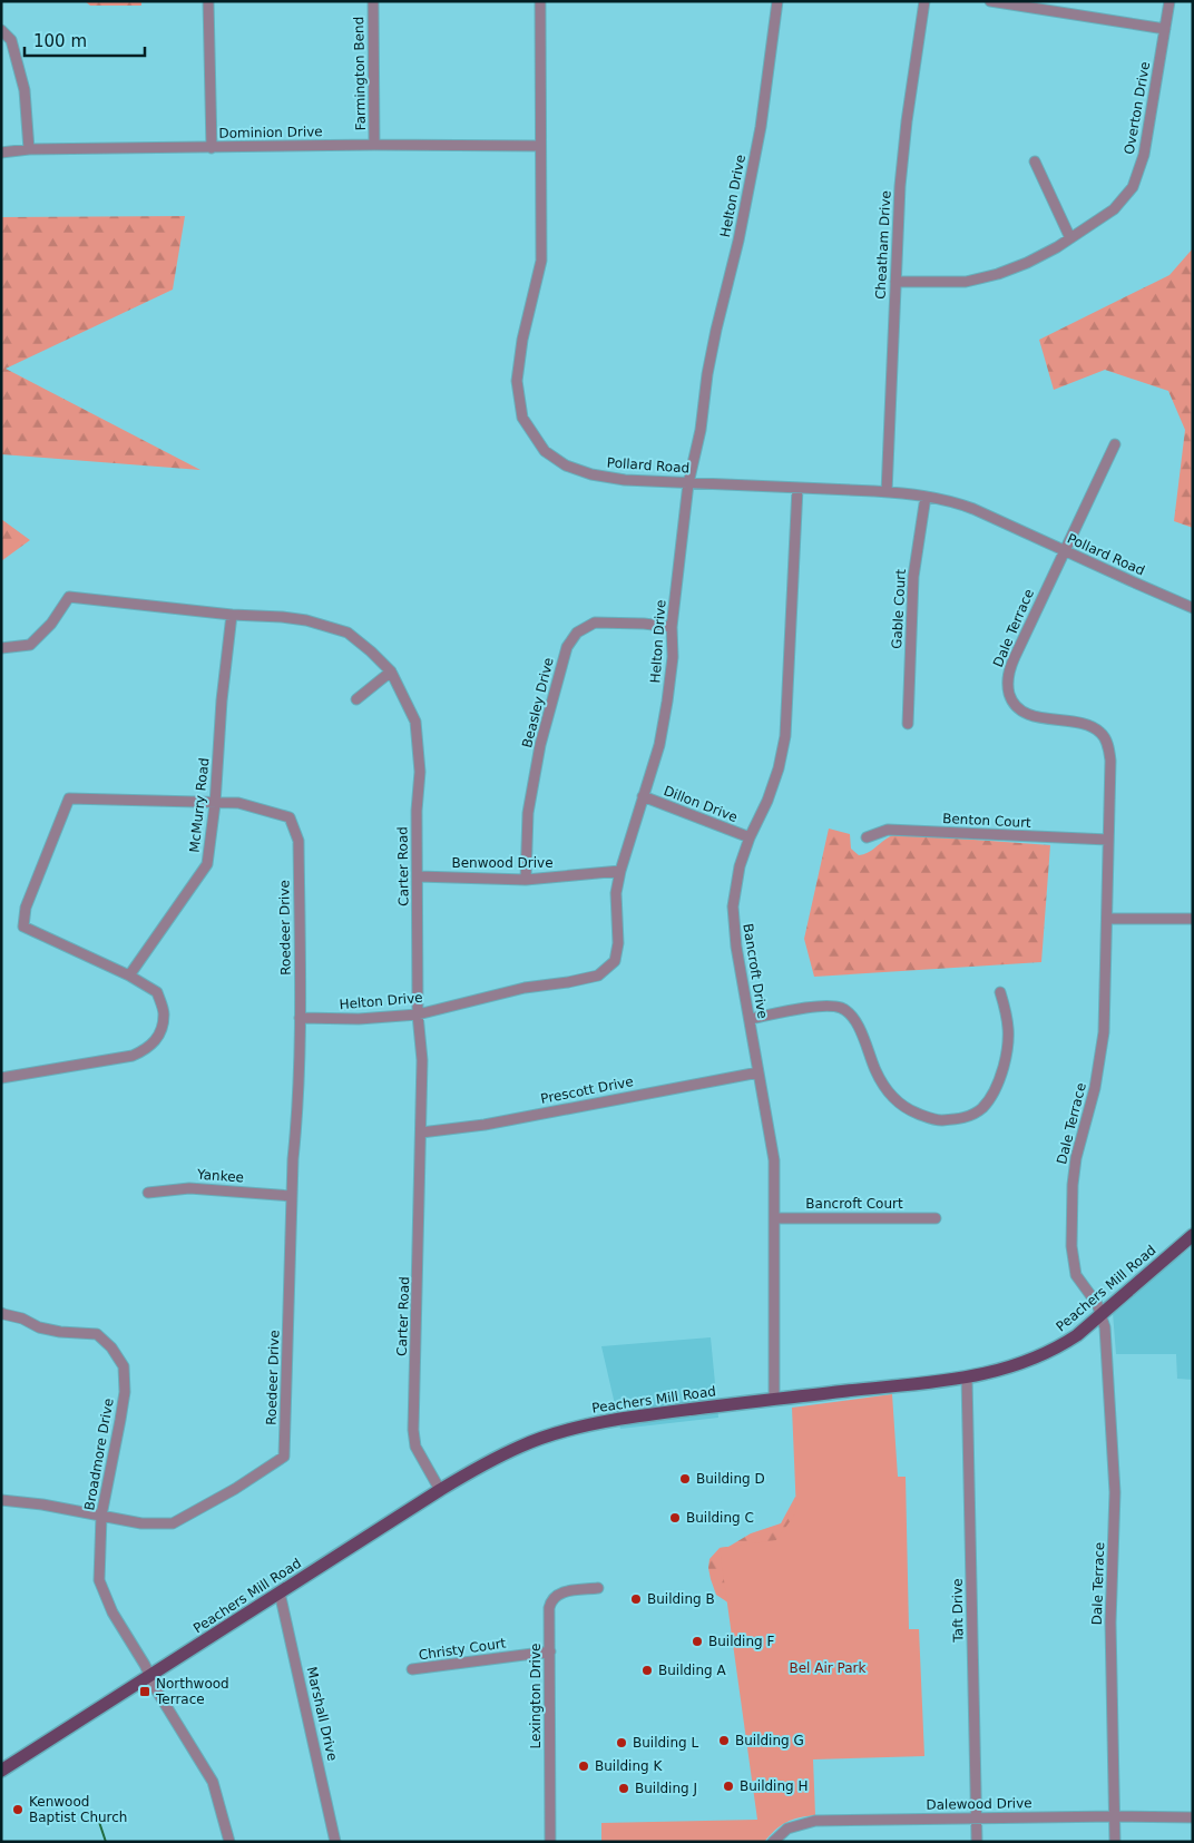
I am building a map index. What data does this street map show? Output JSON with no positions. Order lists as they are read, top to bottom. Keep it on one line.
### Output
{"streets":{"main road":["Peachers Mill Road"],"street":["Farmington Bend","Overton Drive","Dominion Drive","Helton Drive","Cheatham Drive","Pollard Road","Gable Court","Dale Terrace","Beasley Drive","Dillon Drive","McMurry Road","Benton Court","Benwood Drive","Carter Road","Roedeer Drive","Bancroft Drive","Prescott Drive","Yankee","Bancroft Court","Broadmore Drive","Taft Drive","Christy Court","Lexington Drive","Marshall Drive","Dalewood Drive"]},"crossings":[["Farmington Bend","Dominion Drive"],["Overton Drive","Cheatham Drive"],["Dominion Drive","Pollard Road"],["Helton Drive","Pollard Road"],["Helton Drive","Beasley Drive"],["Helton Drive","Dillon Drive"],["Helton Drive","Benwood Drive"],["Helton Drive","Carter Road"],["Helton Drive","Roedeer Drive"],["Cheatham Drive","Pollard Road"],["Pollard Road","Gable Court"],["Pollard Road","Dale Terrace"],["Pollard Road","Bancroft Drive"],["Dale Terrace","Benton Court"],["Dale Terrace","Peachers Mill Road"],["Dale Terrace","Dalewood Drive"],["Beasley Drive","Benwood Drive"],["Dillon Drive","Bancroft Drive"],["McMurry Road","Carter Road"],["McMurry Road","Roedeer Drive"],["Benwood Drive","Carter Road"],["Carter Road","Prescott Drive"],["Carter Road","Peachers Mill Road"],["Roedeer Drive","Yankee"],["Roedeer Drive","Broadmore Drive"],["Bancroft Drive","Prescott Drive"],["Bancroft Drive","Bancroft Court"],["Bancroft Drive","Peachers Mill Road"],["Peachers Mill Road","Broadmore Drive"],["Peachers Mill Road","Taft Drive"],["Peachers Mill Road","Marshall Drive"],["Taft Drive","Dalewood Drive"],["Christy Court","Lexington Drive"]],"parks":["Bel Air Park"],"places":{"other":["Building D","Building C","Building B","Building F","Building A","Building G","Building L","Building K","Building H","Building J","Kenwood Baptist Church"],"transit":["Northwood Terrace"]},"scale_bar":"100 m"}
